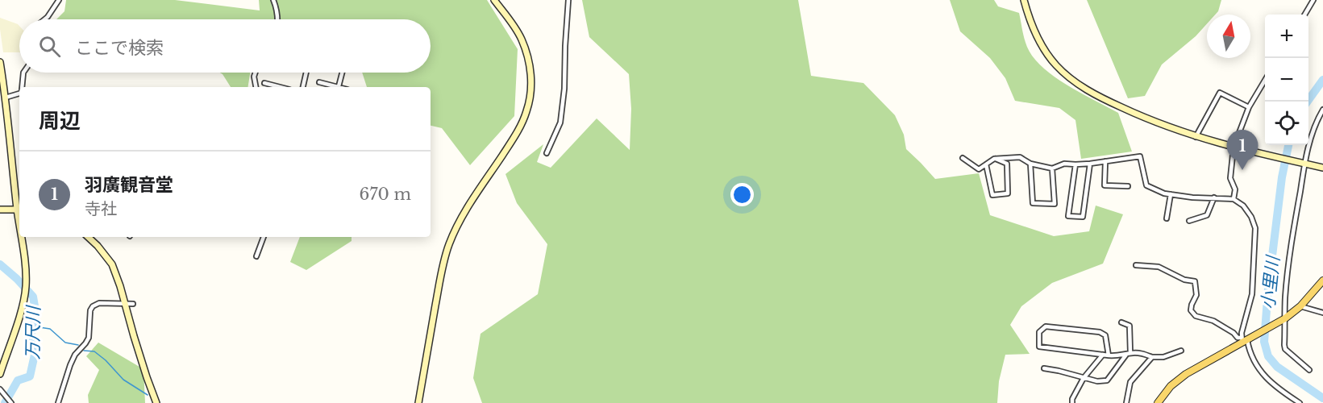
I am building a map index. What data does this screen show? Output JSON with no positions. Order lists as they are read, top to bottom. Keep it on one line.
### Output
{"water":["小里川","万尺川"],"north":"top","page":{"map_buttons":["+","−"],"search":"ここで検索","heading":"周辺","pins":"1","list":[{"mark":"1","name":"羽廣観音堂","note":"寺社","value":"670 m"}]}}
